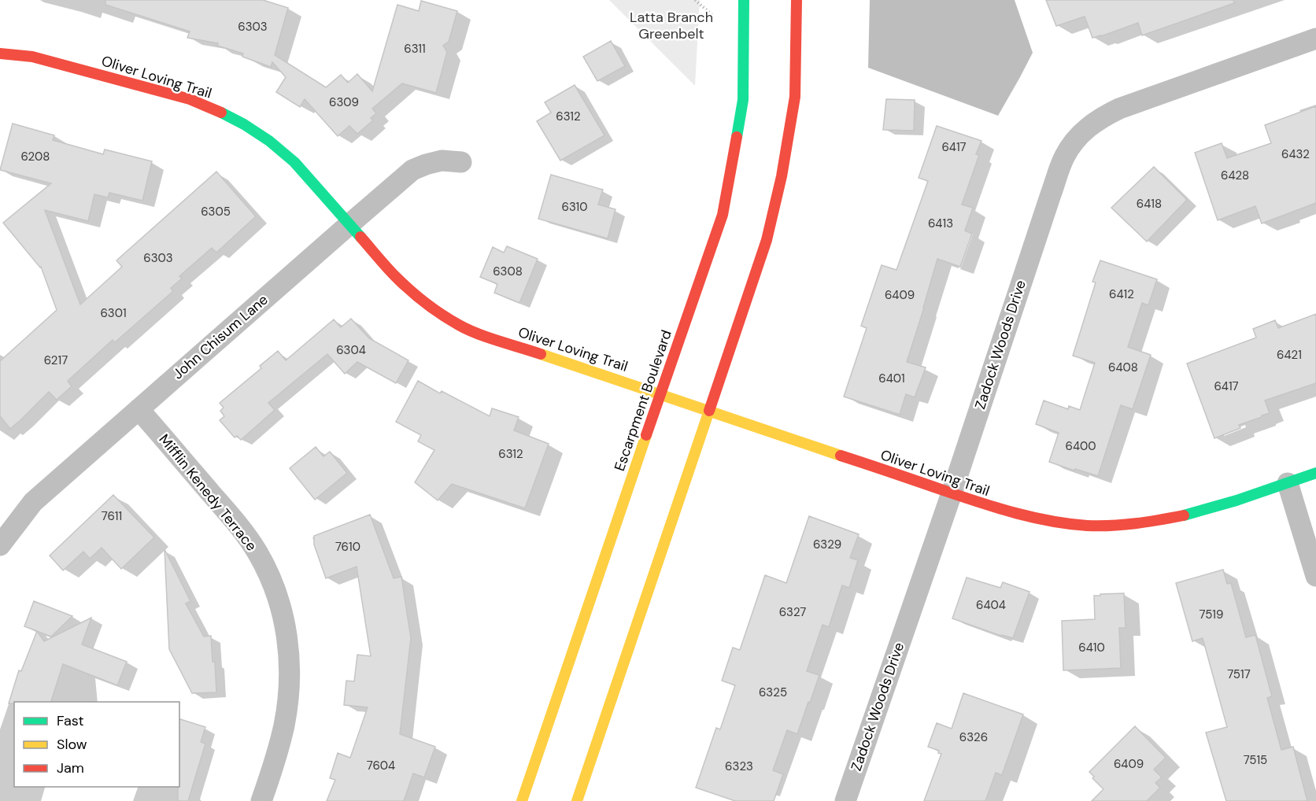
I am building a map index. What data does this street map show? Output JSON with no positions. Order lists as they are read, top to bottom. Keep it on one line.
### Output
{"streets":{"main road":["Oliver Loving Trail","Escarpment Boulevard"],"street":["John Chisum Lane","Zadock Woods Drive","Mifflin Kenedy Terrace"]},"crossings":[["Oliver Loving Trail","John Chisum Lane"],["Oliver Loving Trail","Zadock Woods Drive"],["Oliver Loving Trail","Escarpment Boulevard"],["John Chisum Lane","Mifflin Kenedy Terrace"]],"parks":["Latta Branch Greenbelt"],"house_numbers":["6303","6311","6309","6312","6417","6432","6208","6428","6418","6310","6305","6413","6303","6308","6412","6409","6301","6304","6421","6217","6408","6401","6417","6400","6312","7611","6329","7610","6404","6327","7519","6410","7517","6325","6326","7515","6409","7604","6323"],"legend":["Fast","Slow","Jam"]}
